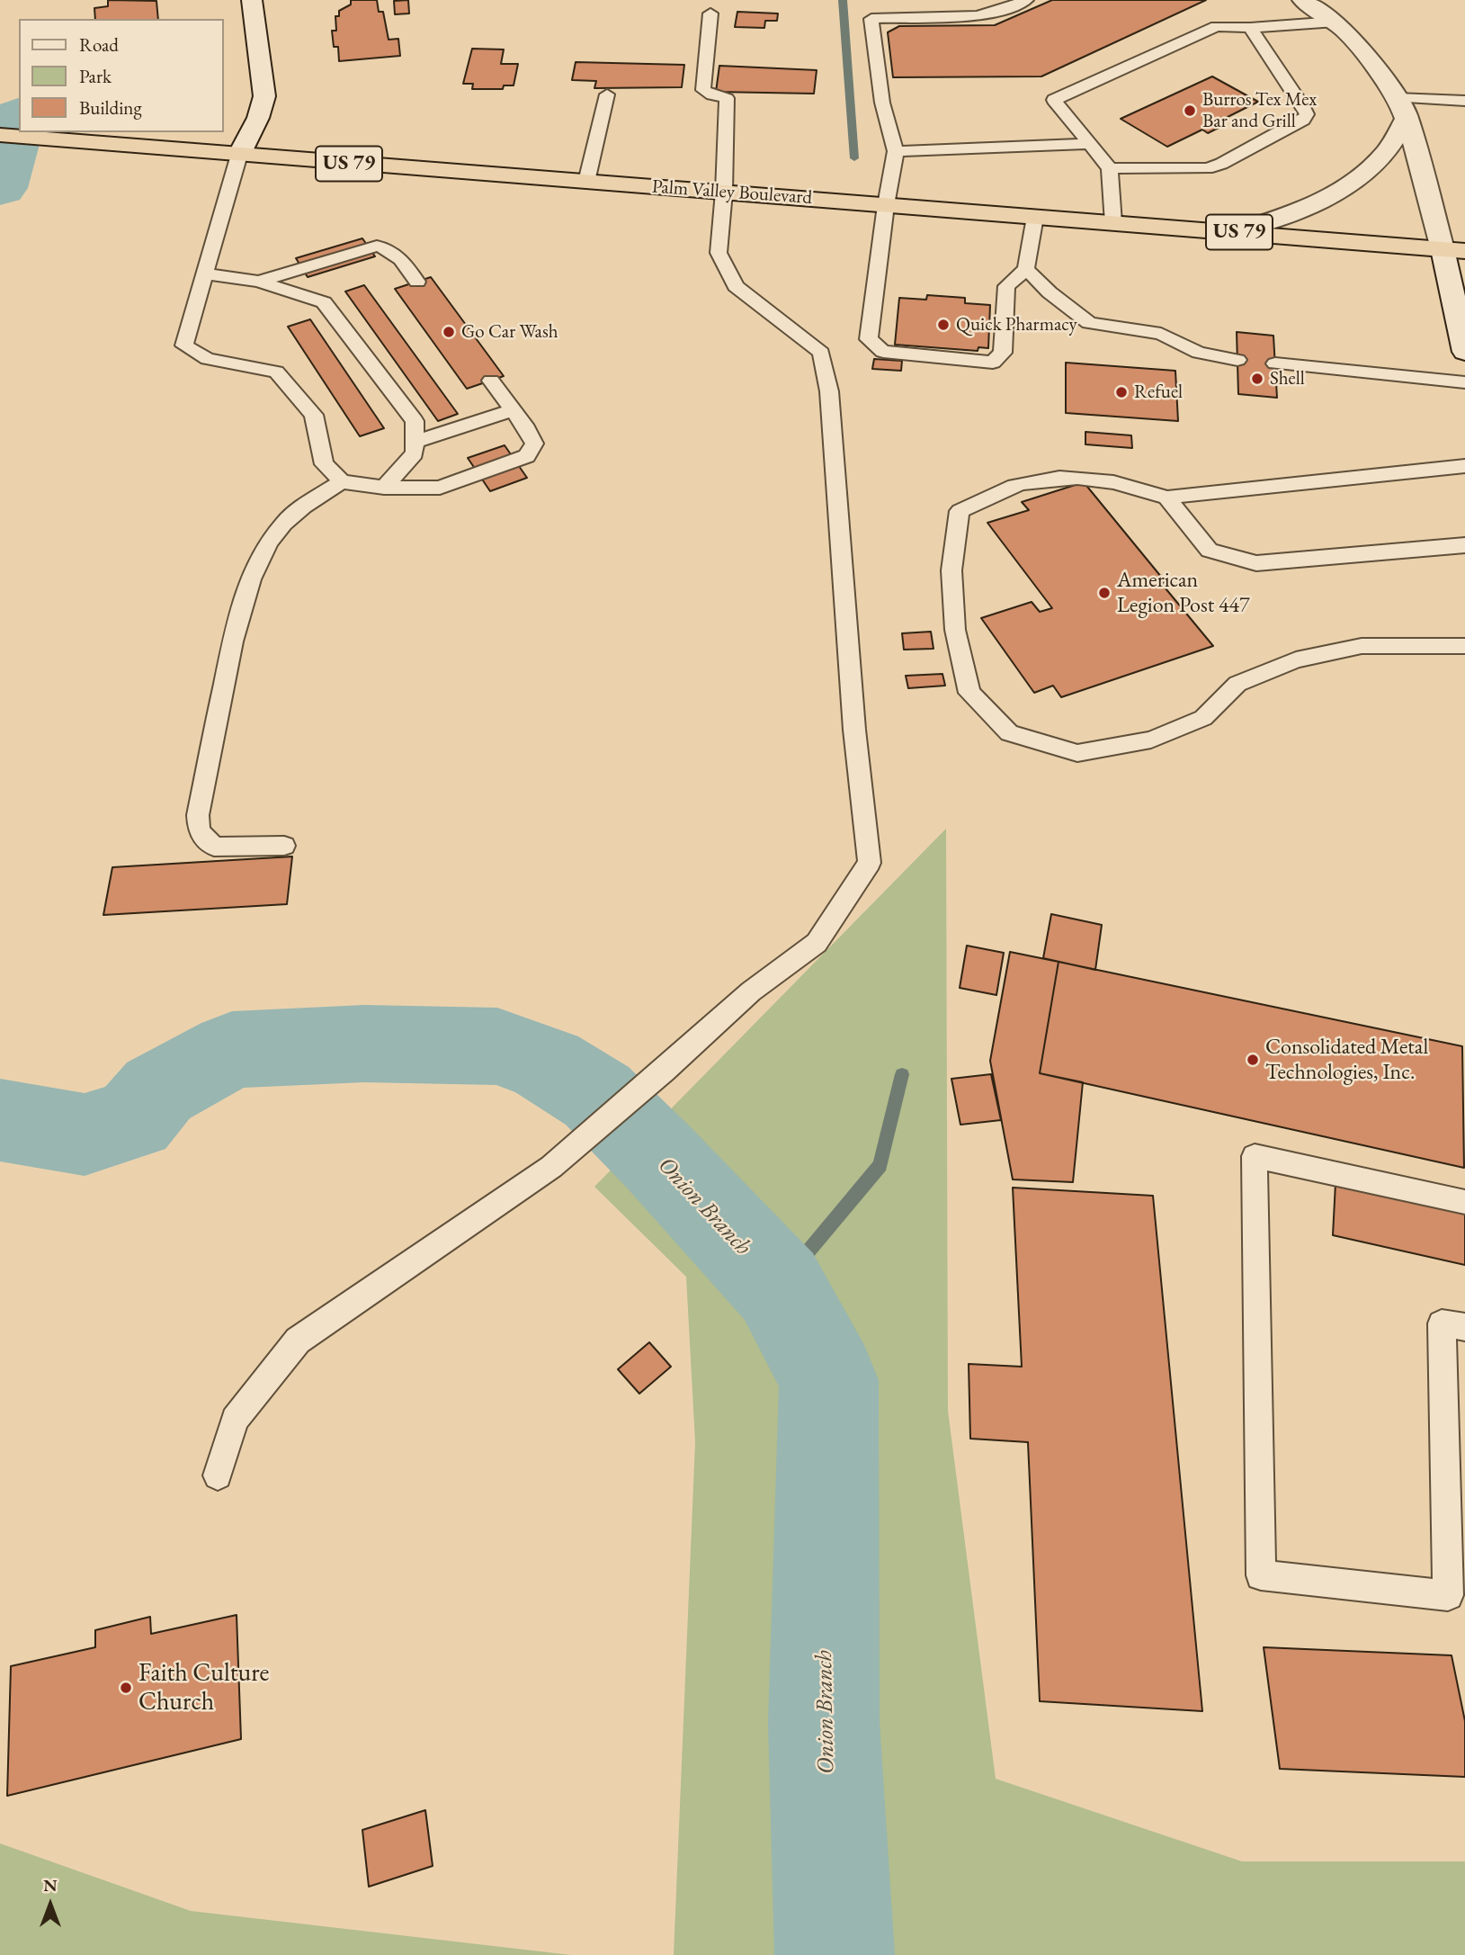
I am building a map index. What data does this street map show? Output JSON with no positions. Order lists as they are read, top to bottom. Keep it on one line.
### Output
{"streets":{"highway":["US 79","Palm Valley Boulevard"]},"water":["Onion Branch"],"places":["Burros Tex Mex Bar and Grill","Quick Pharmacy","Go Car Wash","Shell","Refuel","American Legion Post 447","Consolidated Metal Technologies, Inc.","Faith Culture Church"],"legend":["Road","Park","Building"],"north":"top"}
